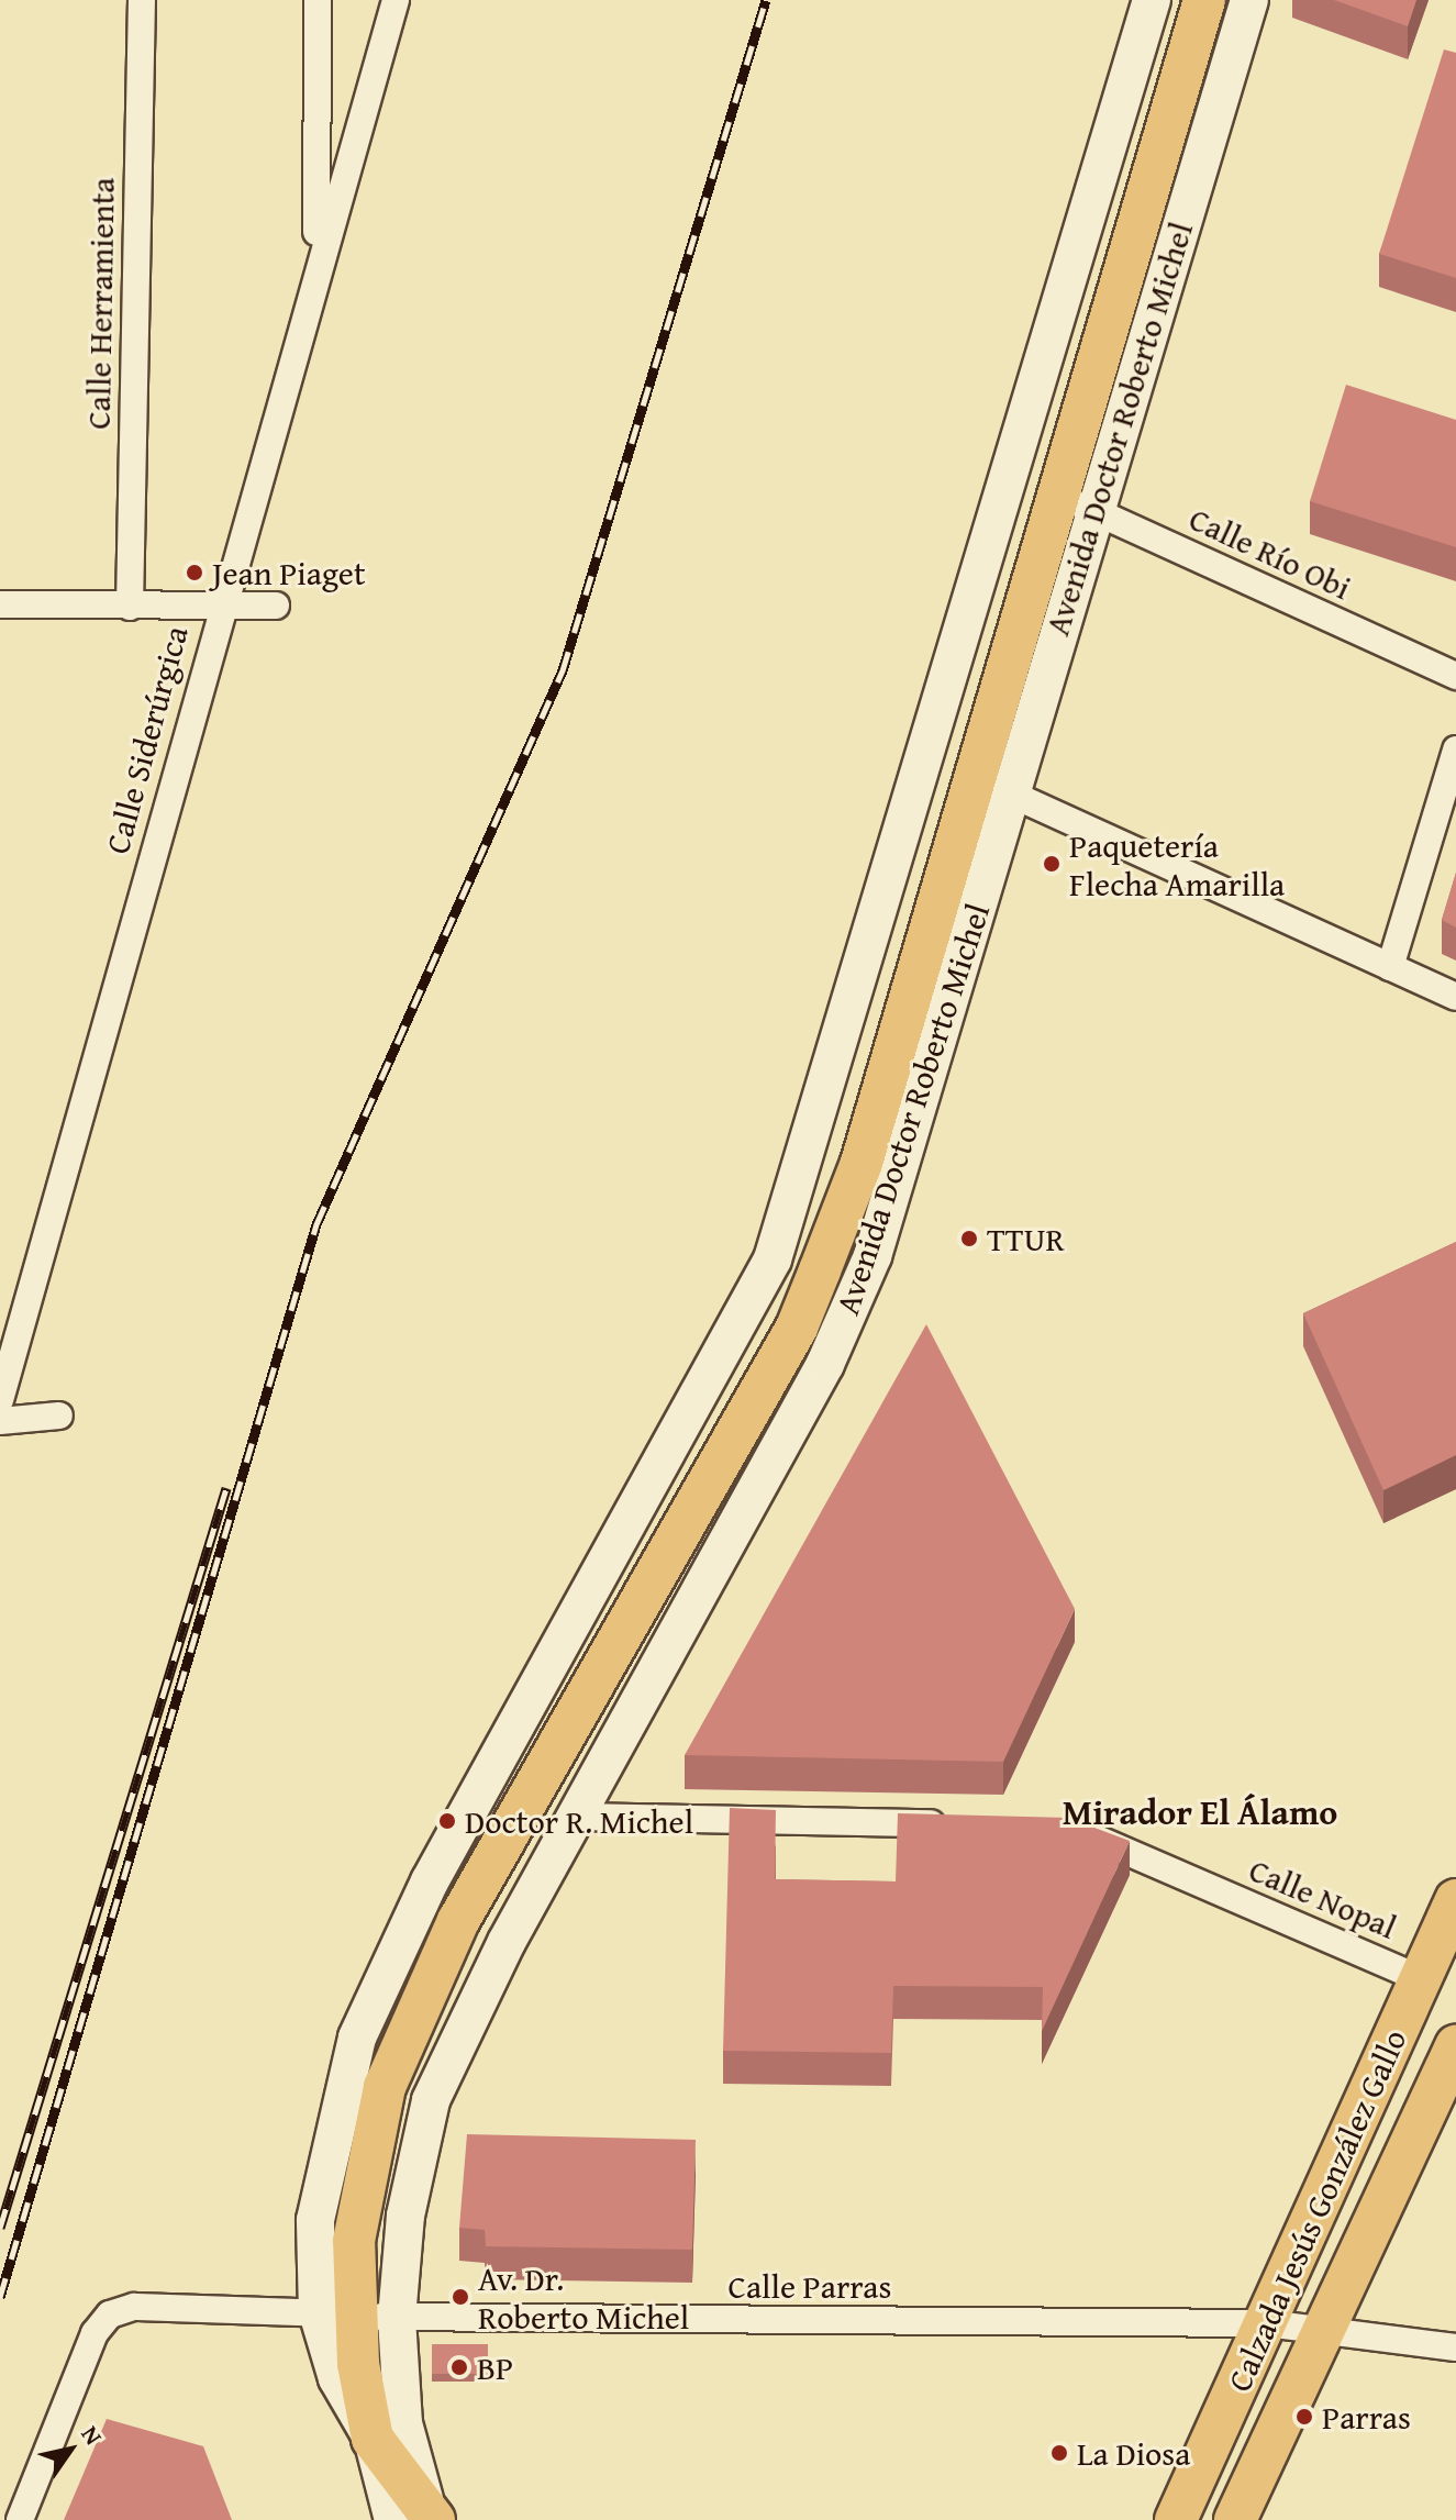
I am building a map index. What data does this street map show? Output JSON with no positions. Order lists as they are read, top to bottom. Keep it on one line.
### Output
{"streets":{"main road":["Avenida Doctor Roberto Michel","Calzada Jesús González Gallo"],"street":["Calle Herramienta","Calle Río Obi","Calle Siderúrgica","Calle Nopal","Calle Parras"]},"crossings":[["Avenida Doctor Roberto Michel","Calle Río Obi"],["Avenida Doctor Roberto Michel","Calle Parras"],["Calle Nopal","Calzada Jesús González Gallo"],["Calzada Jesús González Gallo","Calle Parras"]],"districts":["Mirador El Álamo"],"places":["Jean Piaget","Paquetería Flecha Amarilla","TTUR","Doctor R. Michel","Av. Dr. Roberto Michel","BP","Parras","La Diosa"],"north":"top right"}
